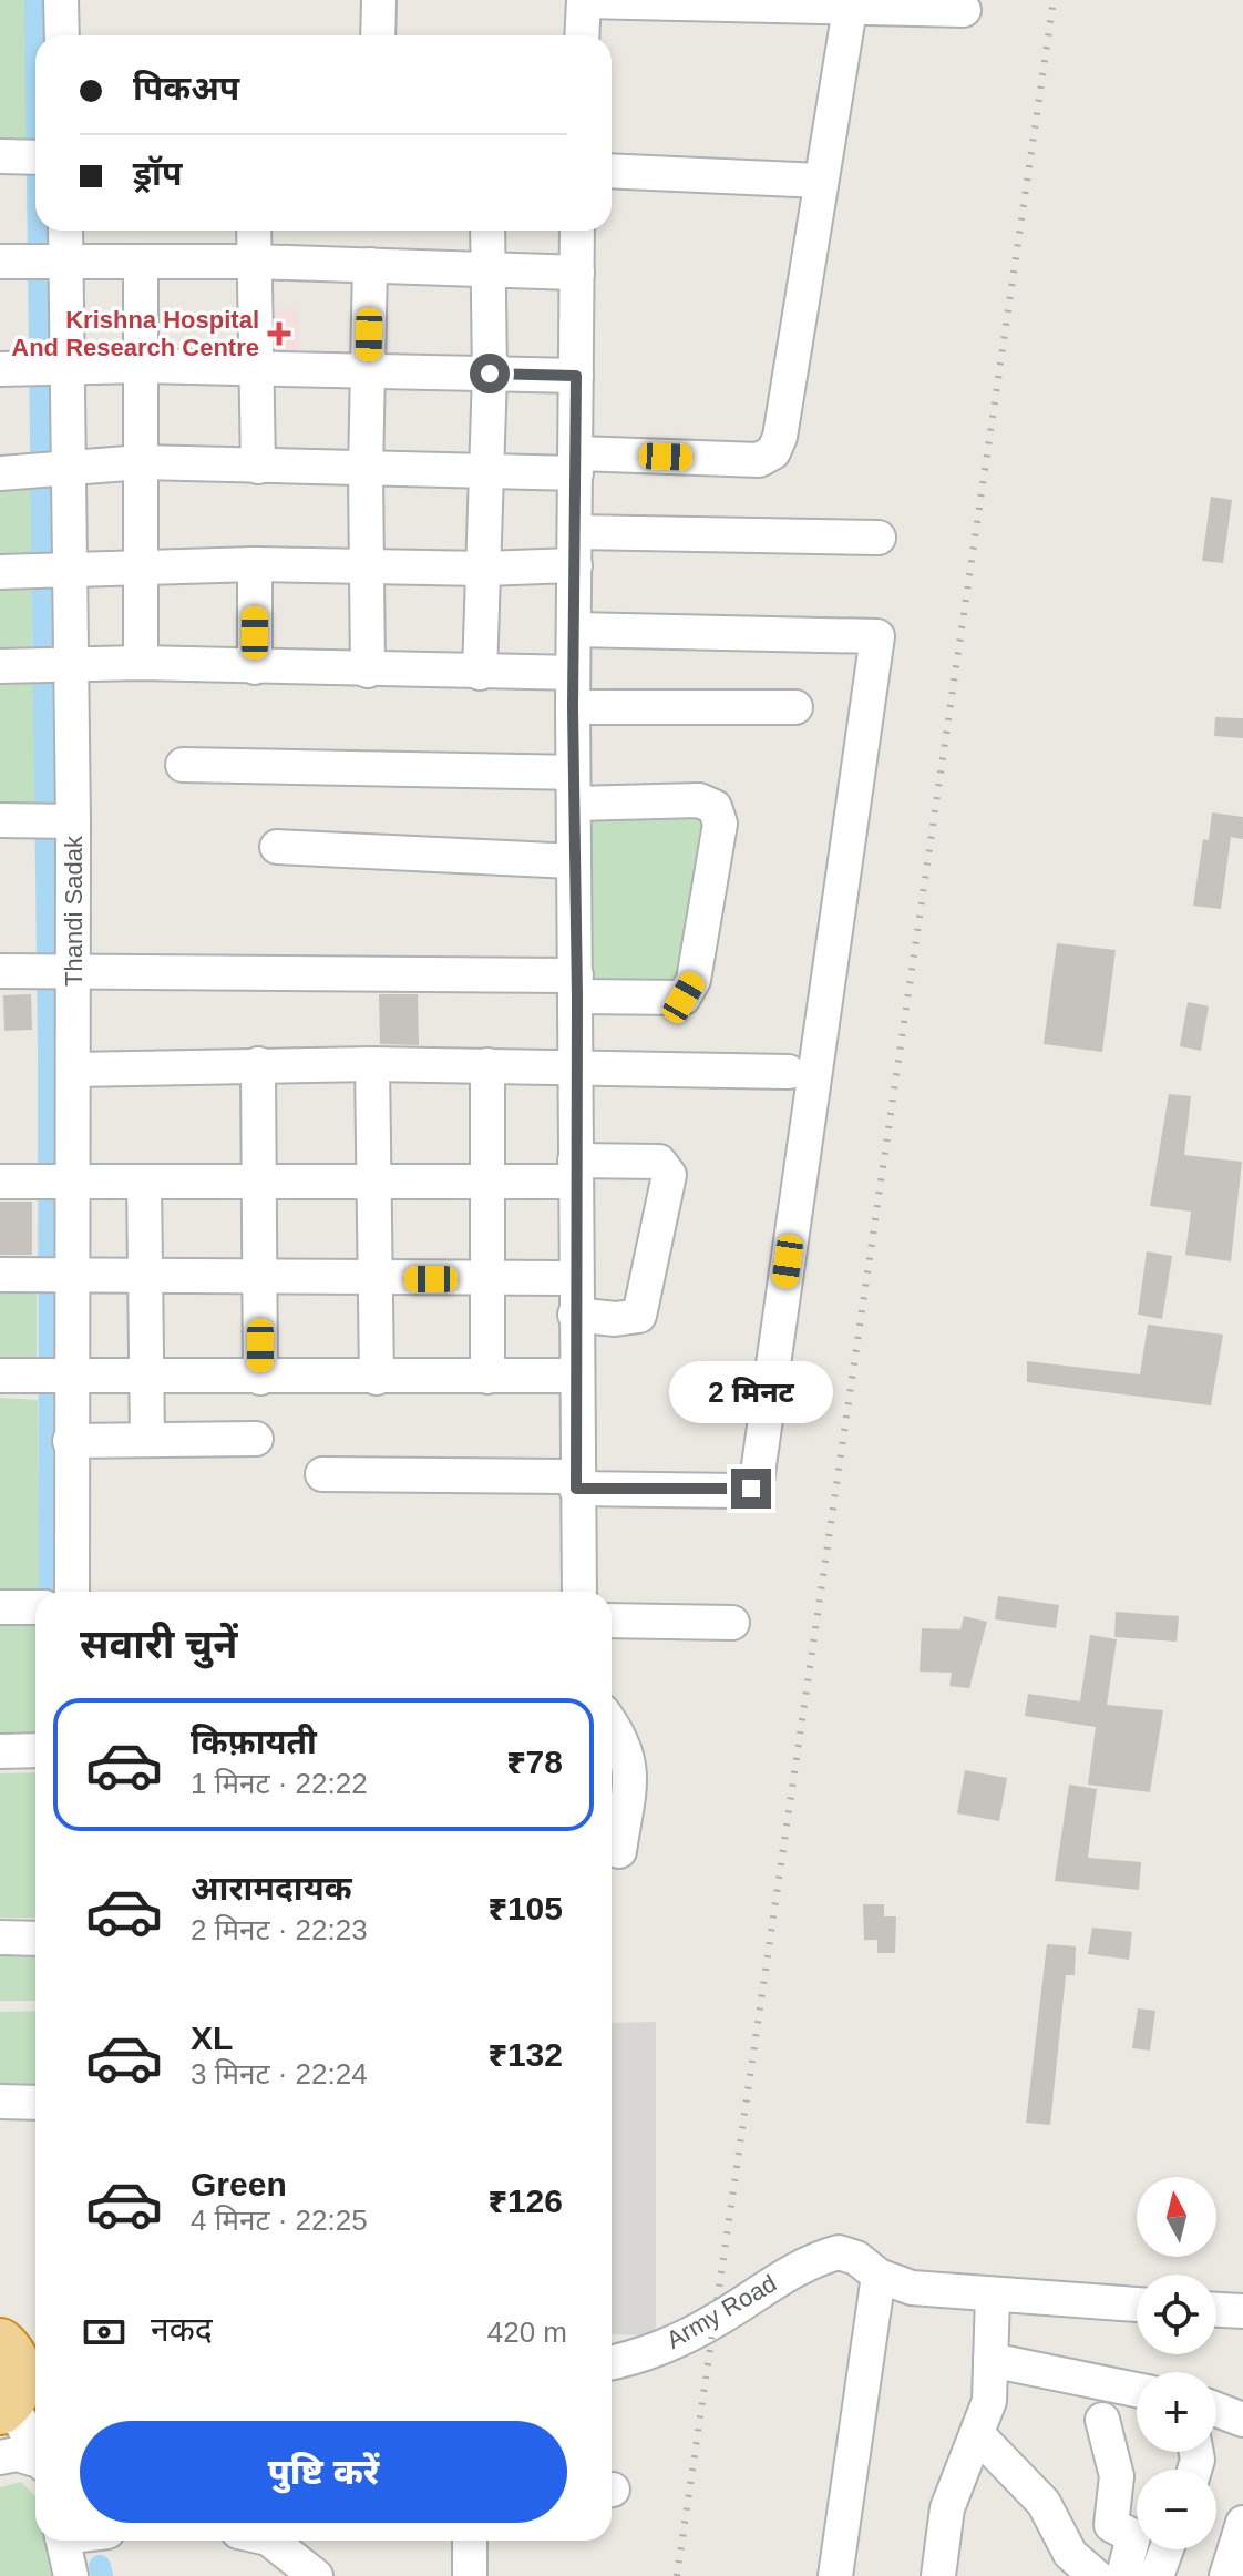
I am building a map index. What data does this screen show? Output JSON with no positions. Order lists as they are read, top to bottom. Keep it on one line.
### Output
{"streets":{"street":["Thandi Sadak","Army Road"]},"places":{"health":["Krishna Hospital And Research Centre"]},"north":"top","page":{"banner":["पिकअप","ड्रॉप"],"bubble":"2 मिनट","heading":"सवारी चुनें","list":[{"name":"किफ़ायती","note":"1 मिनट · 22:22","value":"₹78"},{"name":"आरामदायक","note":"2 मिनट · 22:23","value":"₹105"},{"name":"XL","note":"3 मिनट · 22:24","value":"₹132"},{"name":"Green","note":"4 मिनट · 22:25","value":"₹126"}],"map_buttons":["+","−"],"pay":["नकद","420 m"],"buttons":"पुष्टि करें"}}
